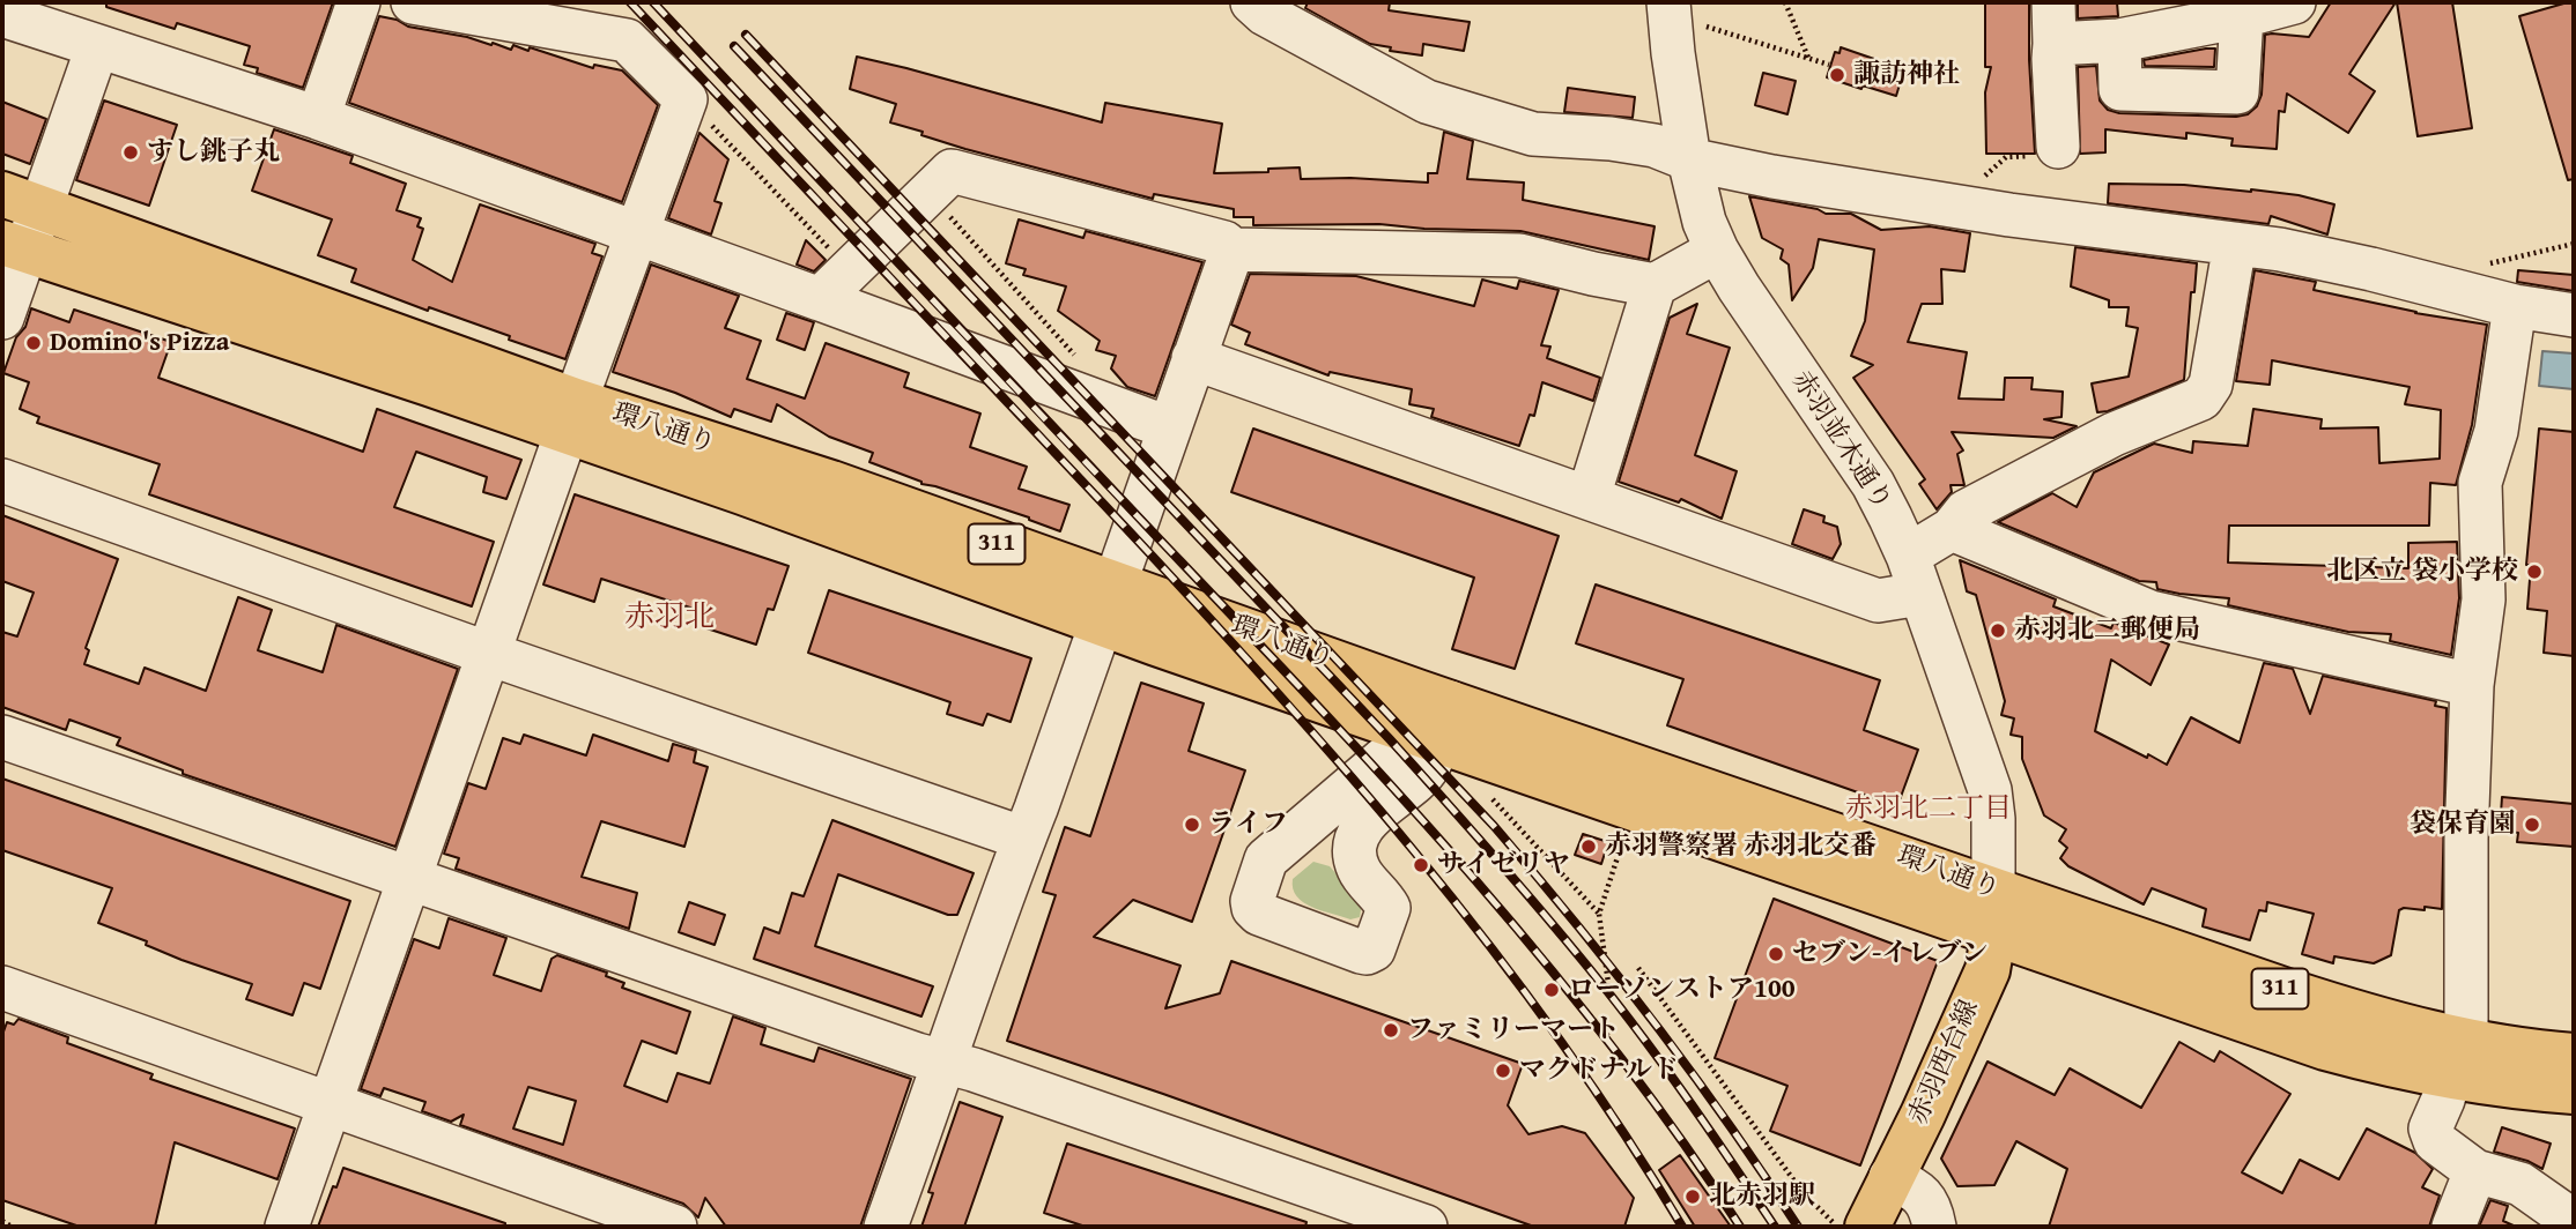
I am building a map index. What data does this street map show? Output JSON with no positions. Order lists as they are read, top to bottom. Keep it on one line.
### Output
{"streets":{"main road":["環八通り","311","赤羽西台線"],"street":["赤羽並木通り"]},"crossings":[["環八通り","赤羽並木通り"],["環八通り","赤羽西台線"],["赤羽並木通り","赤羽西台線"]],"districts":["赤羽北","赤羽北二丁目"],"places":["諏訪神社","すし銚子丸","Domino's Pizza","北区立 袋小学校","赤羽北二郵便局","ライフ","袋保育園","赤羽警察署 赤羽北交番","サイゼリヤ","セブン-イレブン","ローソンストア100","ファミリーマート","マクドナルド","北赤羽駅"]}
